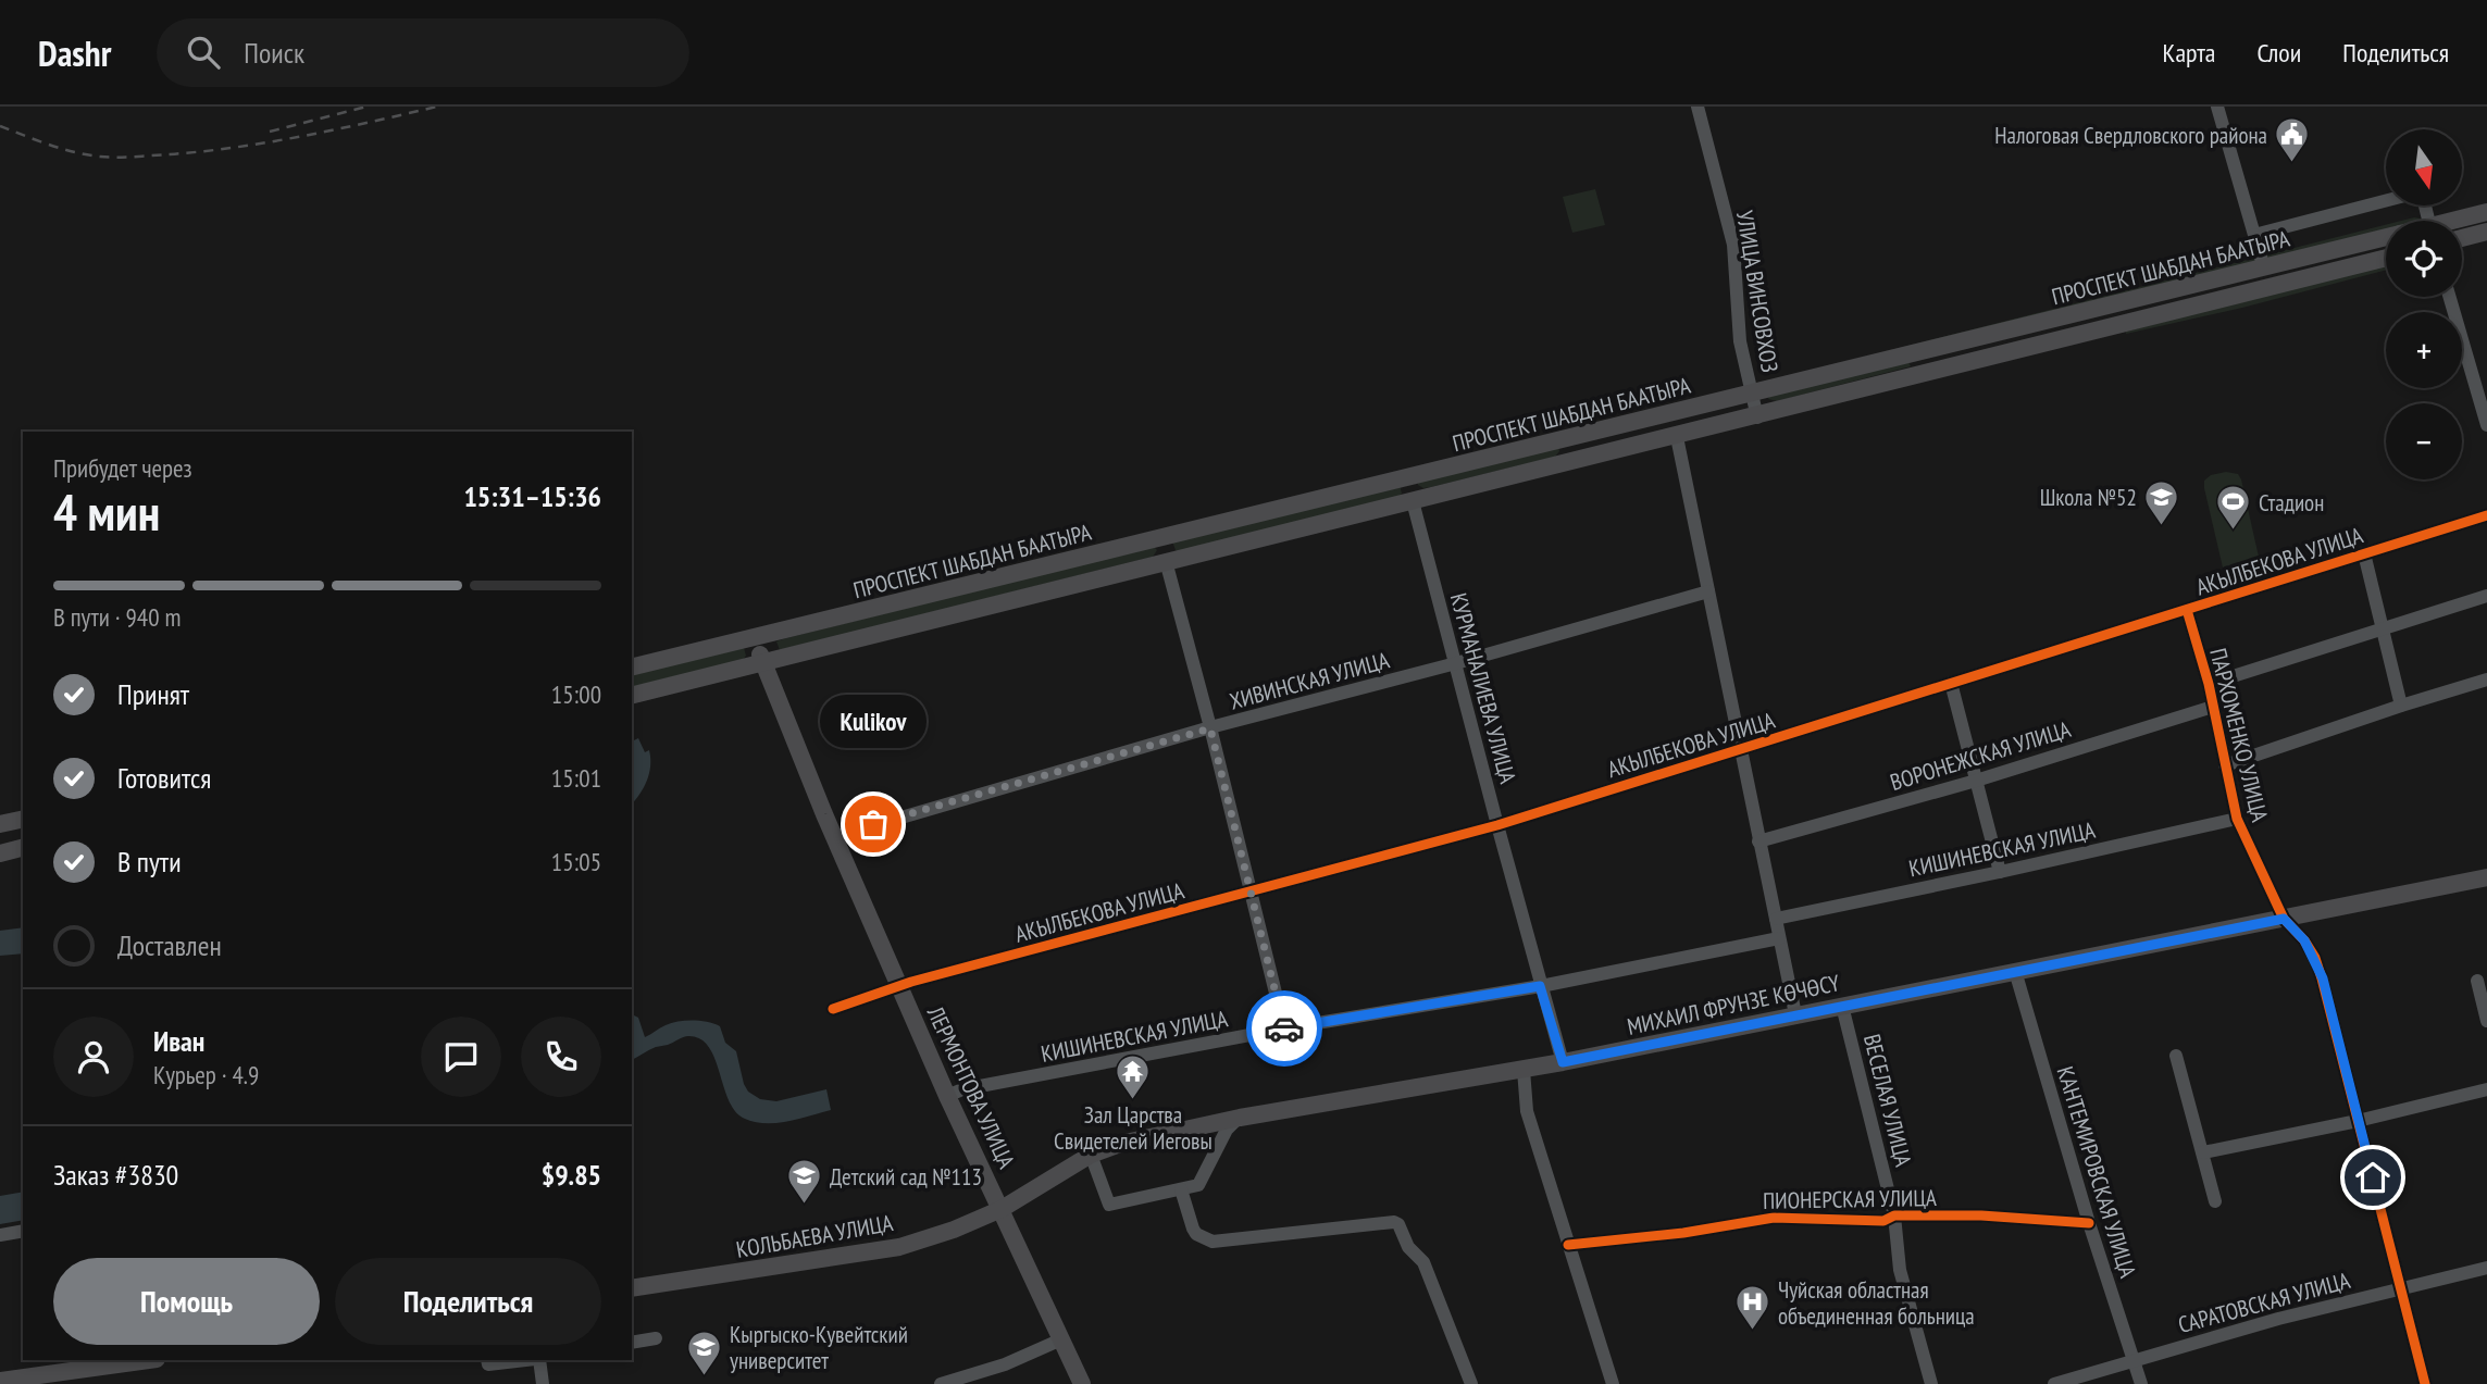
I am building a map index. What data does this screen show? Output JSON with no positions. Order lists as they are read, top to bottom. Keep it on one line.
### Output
{"streets":{"main road":["ПРОСПЕКТ ШАБДАН БААТЫРА","МИХАИЛ ФРУНЗЕ КӨЧӨСҮ","ЛЕРМОНТОВА УЛИЦА","КОЛЬБАЕВА УЛИЦА"],"street":["УЛИЦА ВИНСОВХОЗ","АКЫЛБЕКОВА УЛИЦА","ХИВИНСКАЯ УЛИЦА","КУРМАНАЛИЕВА УЛИЦА","ПАРХОМЕНКО УЛИЦА","ВОРОНЕЖСКАЯ УЛИЦА","КИШИНЕВСКАЯ УЛИЦА","ВЕСЕЛАЯ УЛИЦА","КАНТЕМИРОВСКАЯ УЛИЦА","ПИОНЕРСКАЯ УЛИЦА","САРАТОВСКАЯ УЛИЦА"]},"crossings":[["ПРОСПЕКТ ШАБДАН БААТЫРА","УЛИЦА ВИНСОВХОЗ"],["ПРОСПЕКТ ШАБДАН БААТЫРА","КУРМАНАЛИЕВА УЛИЦА"],["ПРОСПЕКТ ШАБДАН БААТЫРА","ЛЕРМОНТОВА УЛИЦА"],["АКЫЛБЕКОВА УЛИЦА","КУРМАНАЛИЕВА УЛИЦА"],["АКЫЛБЕКОВА УЛИЦА","ПАРХОМЕНКО УЛИЦА"],["АКЫЛБЕКОВА УЛИЦА","ЛЕРМОНТОВА УЛИЦА"],["ХИВИНСКАЯ УЛИЦА","КУРМАНАЛИЕВА УЛИЦА"],["ХИВИНСКАЯ УЛИЦА","ЛЕРМОНТОВА УЛИЦА"],["КУРМАНАЛИЕВА УЛИЦА","КИШИНЕВСКАЯ УЛИЦА"],["КУРМАНАЛИЕВА УЛИЦА","МИХАИЛ ФРУНЗЕ КӨЧӨСҮ"],["ПАРХОМЕНКО УЛИЦА","ВОРОНЕЖСКАЯ УЛИЦА"],["ПАРХОМЕНКО УЛИЦА","КИШИНЕВСКАЯ УЛИЦА"],["ПАРХОМЕНКО УЛИЦА","МИХАИЛ ФРУНЗЕ КӨЧӨСҮ"],["ПАРХОМЕНКО УЛИЦА","САРАТОВСКАЯ УЛИЦА"],["КИШИНЕВСКАЯ УЛИЦА","ЛЕРМОНТОВА УЛИЦА"],["МИХАИЛ ФРУНЗЕ КӨЧӨСҮ","ЛЕРМОНТОВА УЛИЦА"],["МИХАИЛ ФРУНЗЕ КӨЧӨСҮ","ВЕСЕЛАЯ УЛИЦА"],["МИХАИЛ ФРУНЗЕ КӨЧӨСҮ","КАНТЕМИРОВСКАЯ УЛИЦА"],["МИХАИЛ ФРУНЗЕ КӨЧӨСҮ","КОЛЬБАЕВА УЛИЦА"],["ЛЕРМОНТОВА УЛИЦА","КОЛЬБАЕВА УЛИЦА"],["ВЕСЕЛАЯ УЛИЦА","ПИОНЕРСКАЯ УЛИЦА"],["КАНТЕМИРОВСКАЯ УЛИЦА","ПИОНЕРСКАЯ УЛИЦА"],["КАНТЕМИРОВСКАЯ УЛИЦА","САРАТОВСКАЯ УЛИЦА"]],"places":{"public building":["Налоговая Свердловского района"],"school or university":["Школа №52","Детский сад №113","Кыргыско-Кувейтский университет"],"sports":["Стадион"],"other":["Kulikov"],"temple":["Зал Царства Свидетелей Иеговы"],"hospital":["Чуйская областная объединенная больница"]},"north":"bottom","page":{"header":"Dashr","search":"Поиск","nav":["Карта","Слои","Поделиться"],"map_buttons":["+","−"],"heading":["4 мин","Прибудет через","15:31–15:36"],"panel":["Иван","Курьер · 4.9","Заказ #3830","$9.85"],"bar":"В пути · 940 m","list":[["Принят","15:00"],["Готовится","15:01"],["В пути","15:05"],"Доставлен"],"bubble":"Kulikov","buttons":["Помощь","Поделиться"]}}
